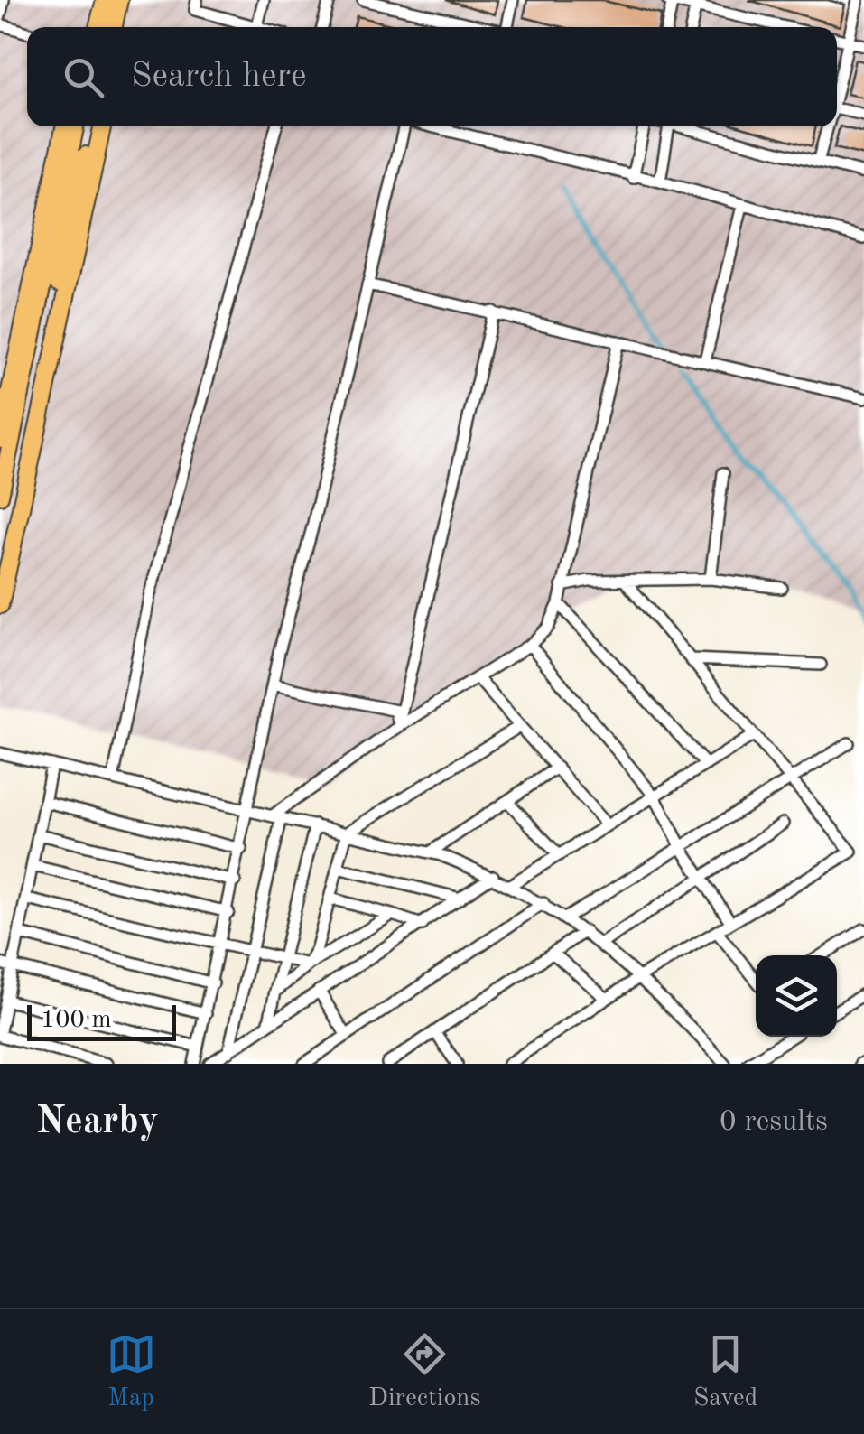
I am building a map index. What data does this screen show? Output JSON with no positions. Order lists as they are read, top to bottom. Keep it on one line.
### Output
{"scale_bar":"100 m","page":{"search":"Search here","scale":"100 m","heading":["Nearby","0 results"],"nav":["Map","Directions","Saved"]}}
